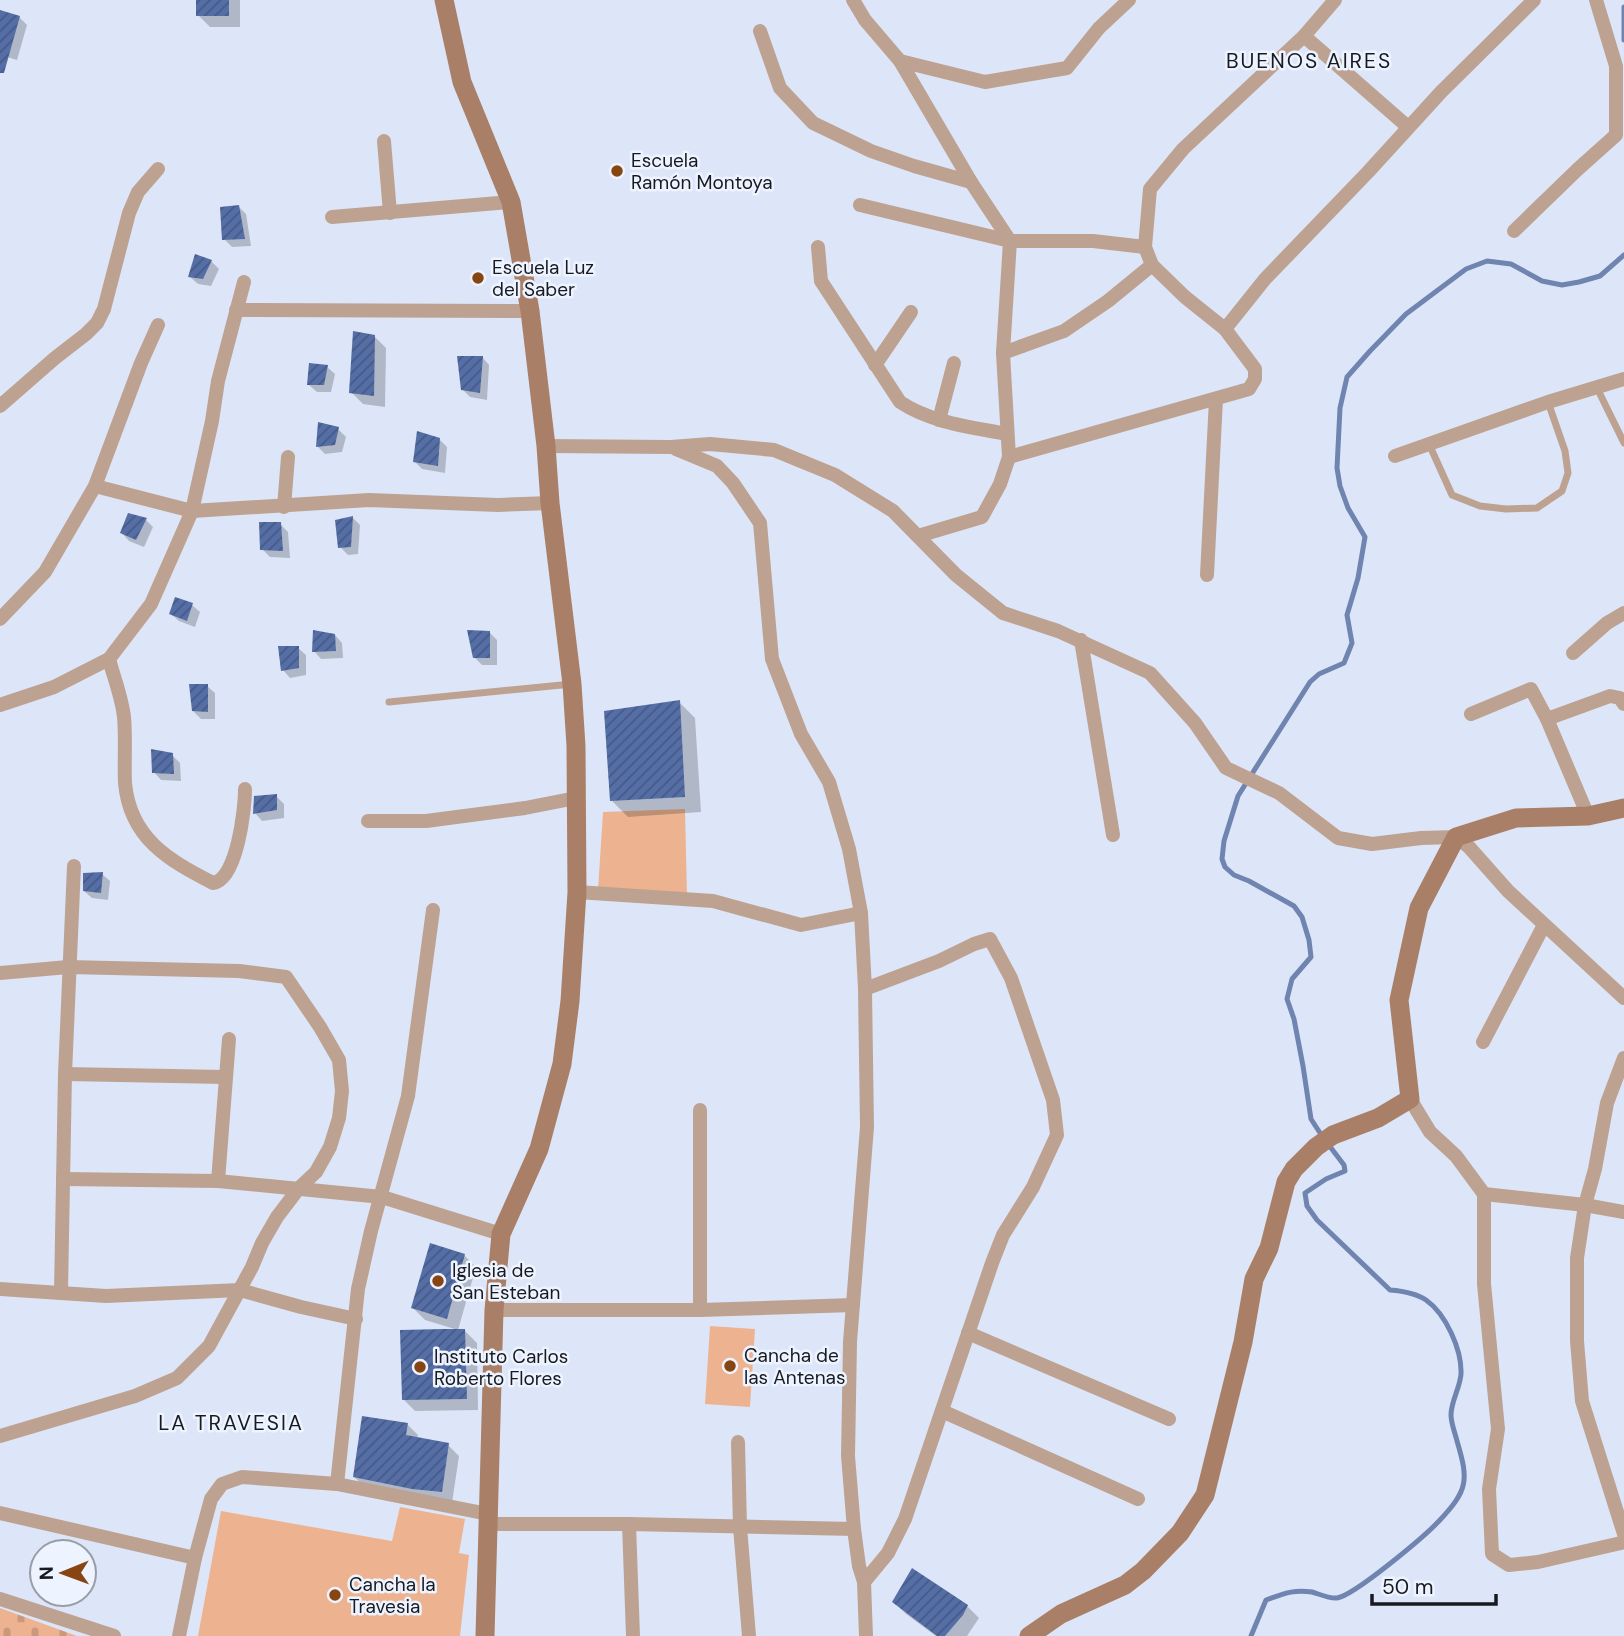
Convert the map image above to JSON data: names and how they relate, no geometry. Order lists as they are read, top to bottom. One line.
{"districts":["BUENOS AIRES","LA TRAVESIA"],"places":["Escuela Ramón Montoya","Escuela Luz del Saber","Iglesia de San Esteban","Cancha de las Antenas","Instituto Carlos Roberto Flores","Cancha la Travesia"],"scale_bar":"50 m","north":"left"}
